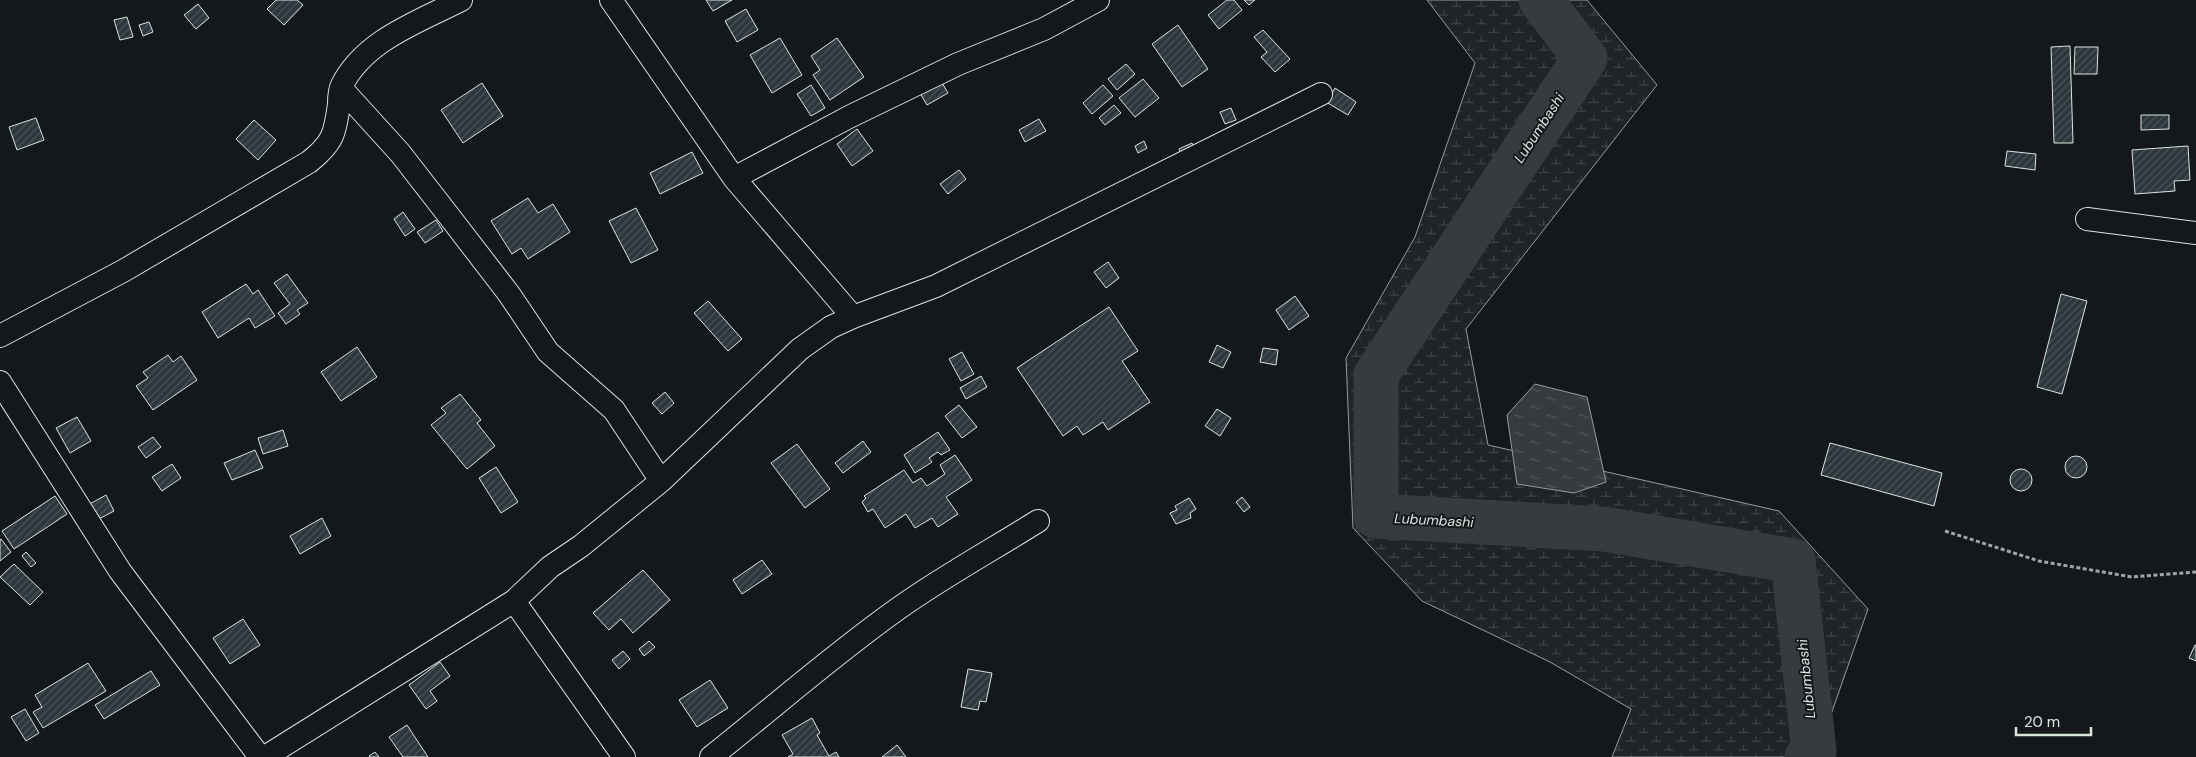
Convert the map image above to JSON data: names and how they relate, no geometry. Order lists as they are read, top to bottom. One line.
{"water":["Lubumbashi"],"scale_bar":"20 m"}
